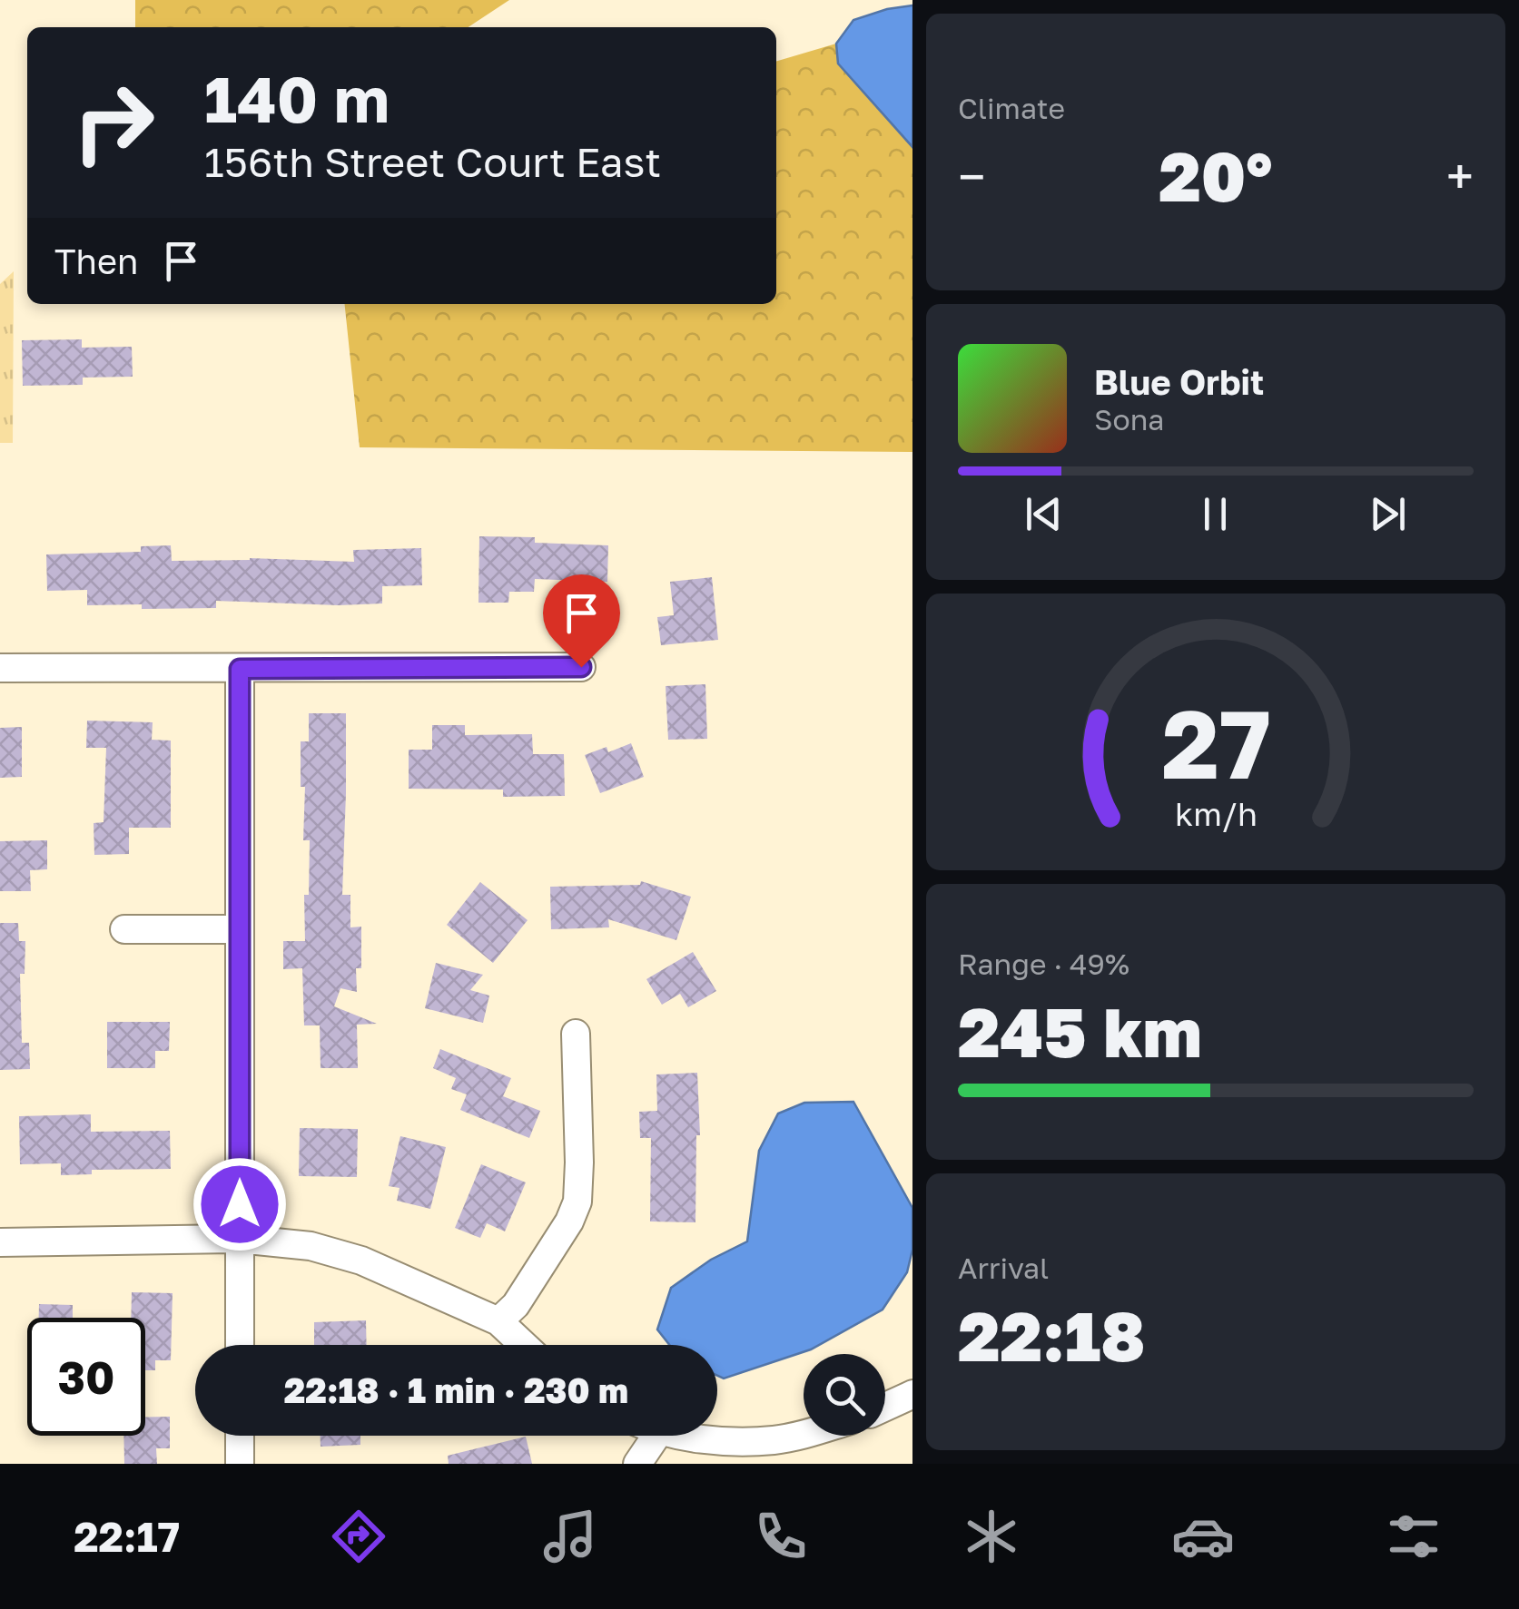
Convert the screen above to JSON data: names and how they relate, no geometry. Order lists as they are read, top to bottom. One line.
{"page":{"tile":["Climate",["Range · 49%","245 km"],["Arrival","22:18"]],"turn":["140 m","156th Street Court East"],"heat":["−","20°","+"],"then":"Then","song":["Blue Orbit","Sona"],"limit":"30","trip":"22:18 · 1 min · 230 m","tabs":"22:17","gauge":["27","km/h"]}}
